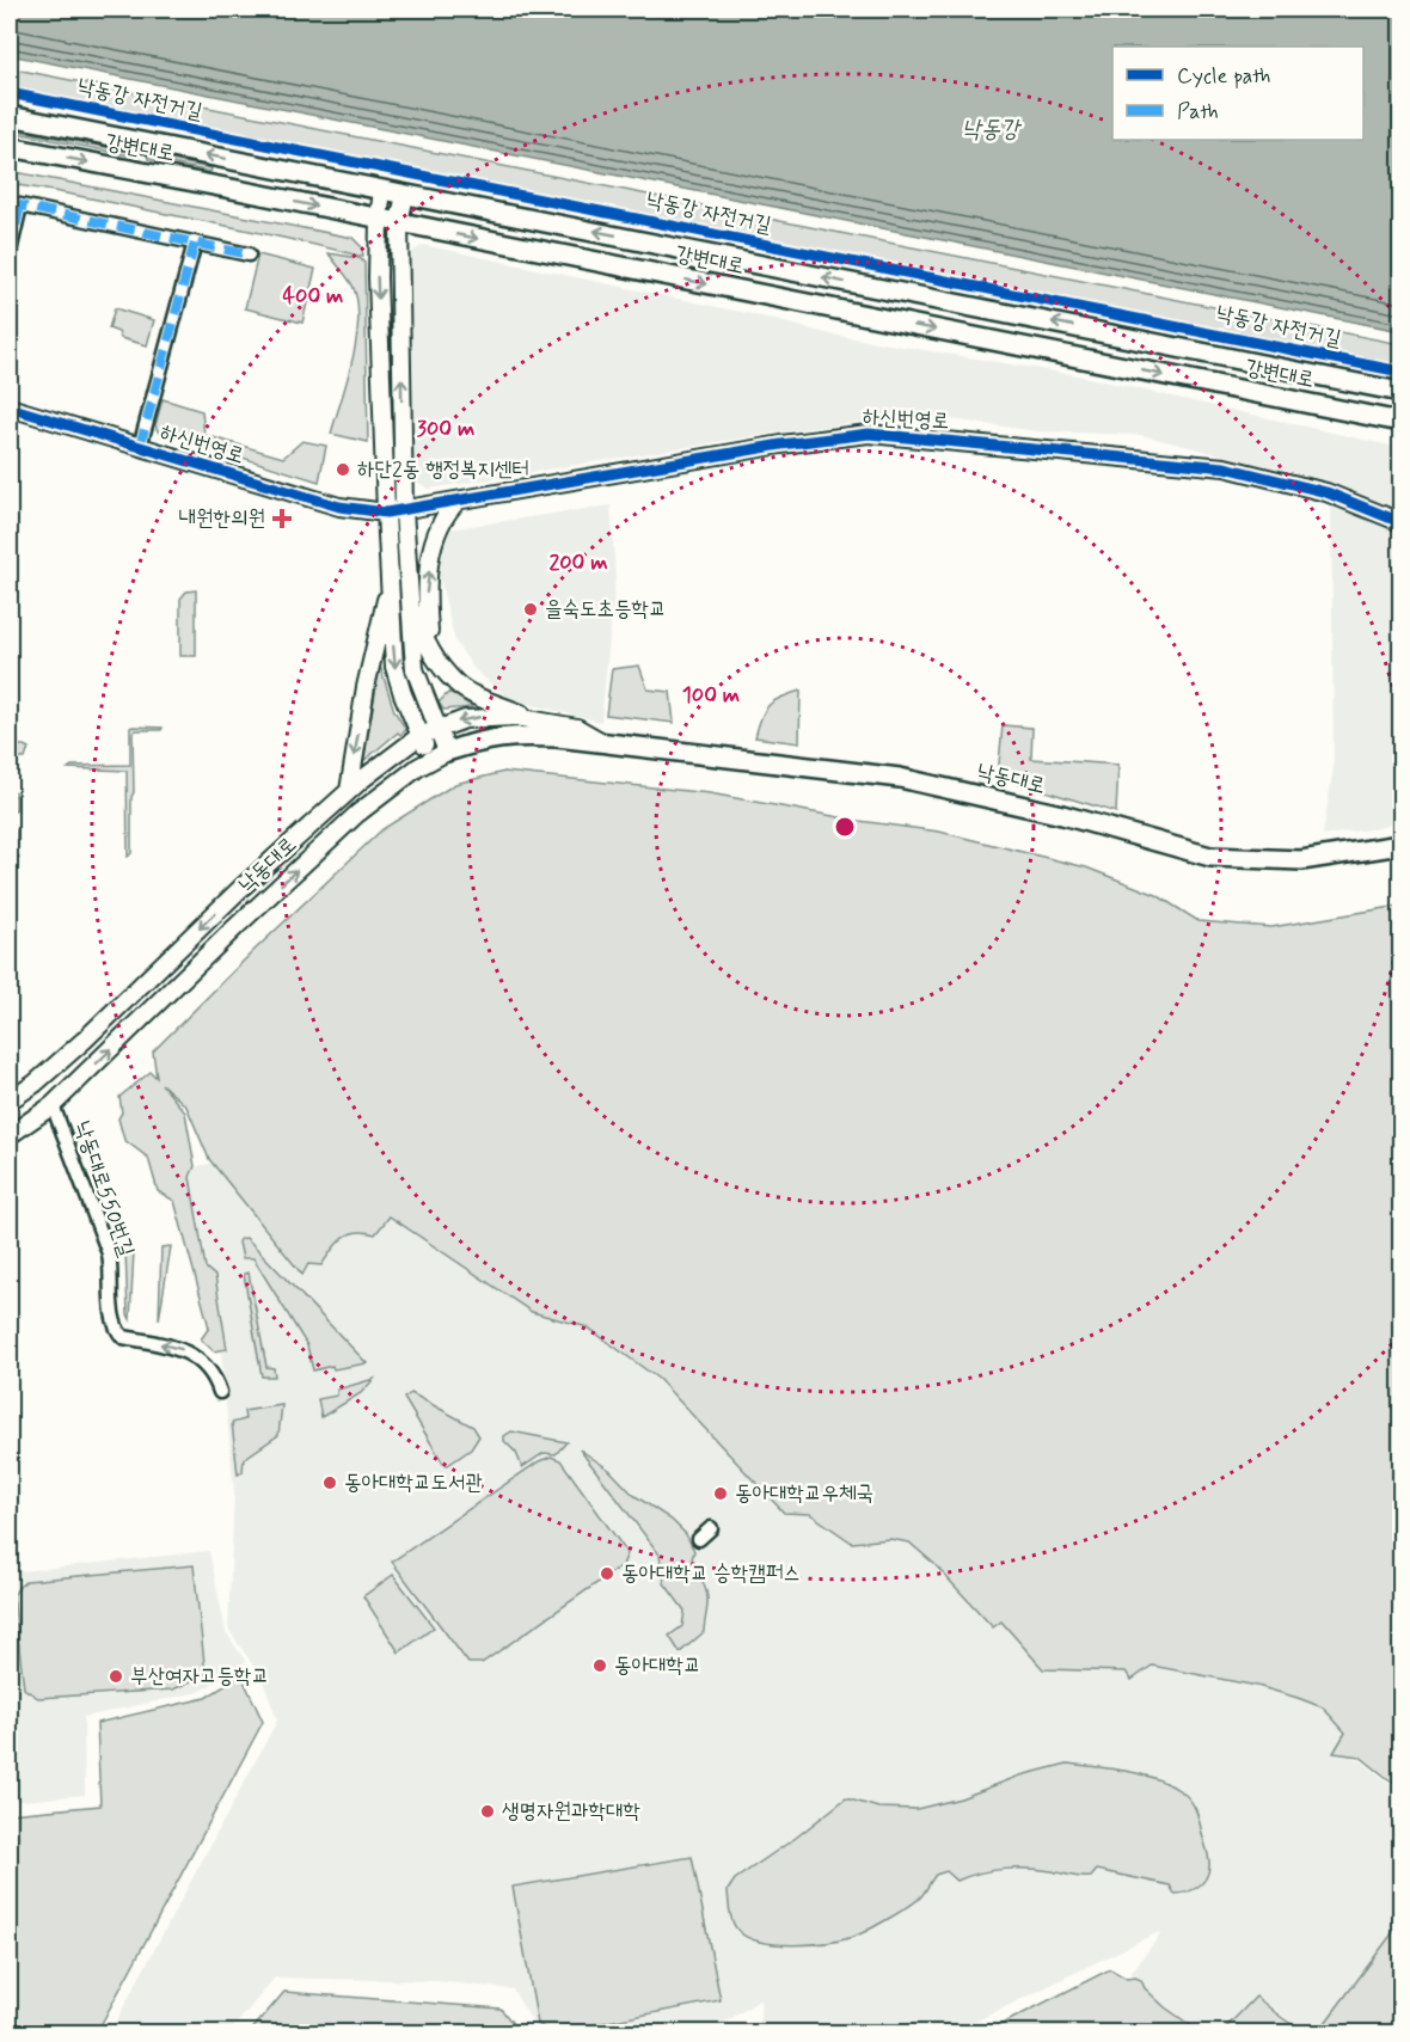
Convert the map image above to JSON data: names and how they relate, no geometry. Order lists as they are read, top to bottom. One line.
{"streets":{"main road":["강변대로","낙동대로"],"street":["하신번영로","낙동대로550번길"],"cycle path":["낙동강 자전거길"]},"crossings":[["낙동대로","낙동대로550번길"]],"one_way":["낙동대로550번길"],"water":["낙동강"],"places":{"other":["하단2동 행정복지센터","을숙도초등학교","동아대학교도서관","동아대학교우체국","동아대학교 승학캠퍼스","동아대학교","부산여자고등학교","생명자원과학대학"],"health":["내원한의원"]},"legend":["Cycle path","Path"],"rings":["400 m","300 m","200 m","100 m"]}
